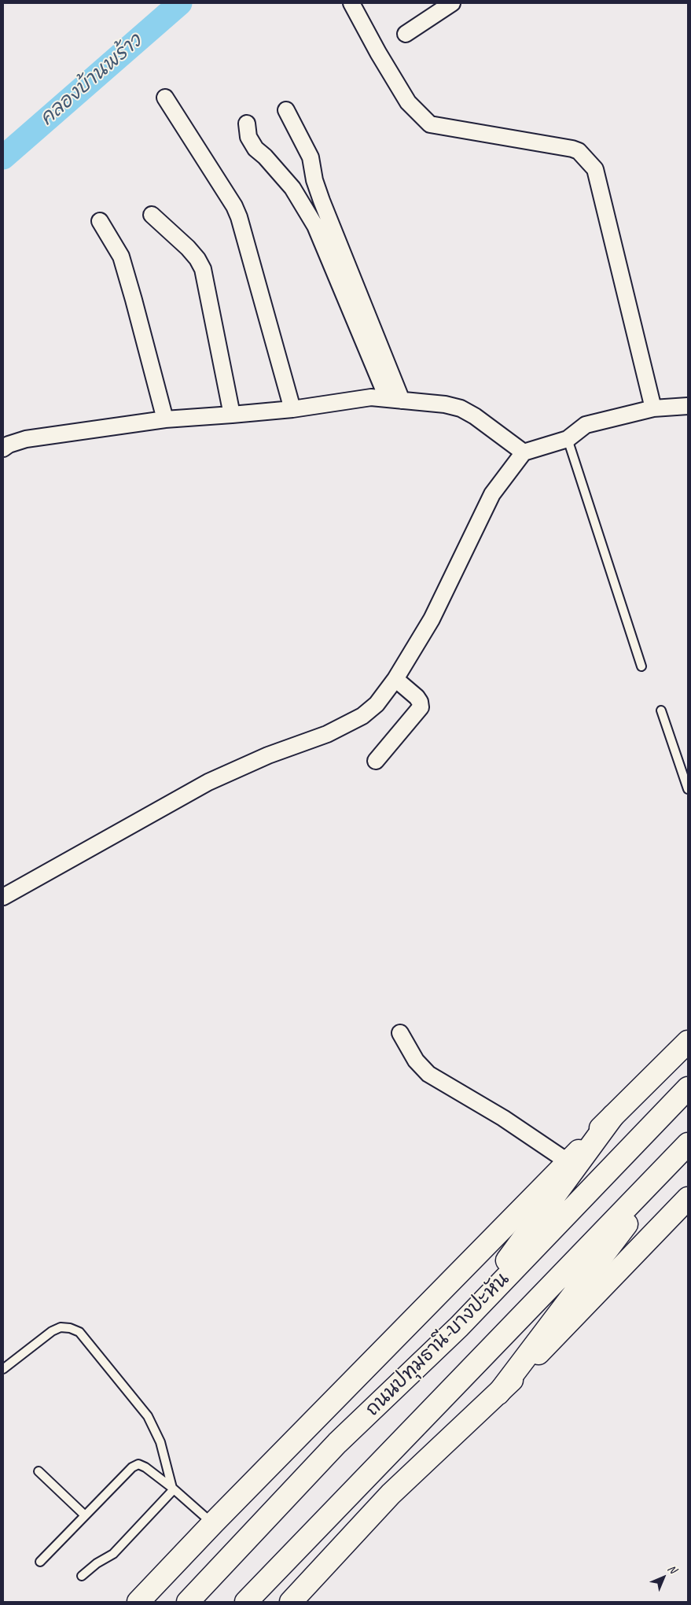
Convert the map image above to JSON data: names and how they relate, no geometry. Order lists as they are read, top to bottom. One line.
{"streets":{"main road":["ถนนปทุมธานี-บางปะหัน"]},"water":["คลองบ้านพร้าว"],"north":"top right"}
